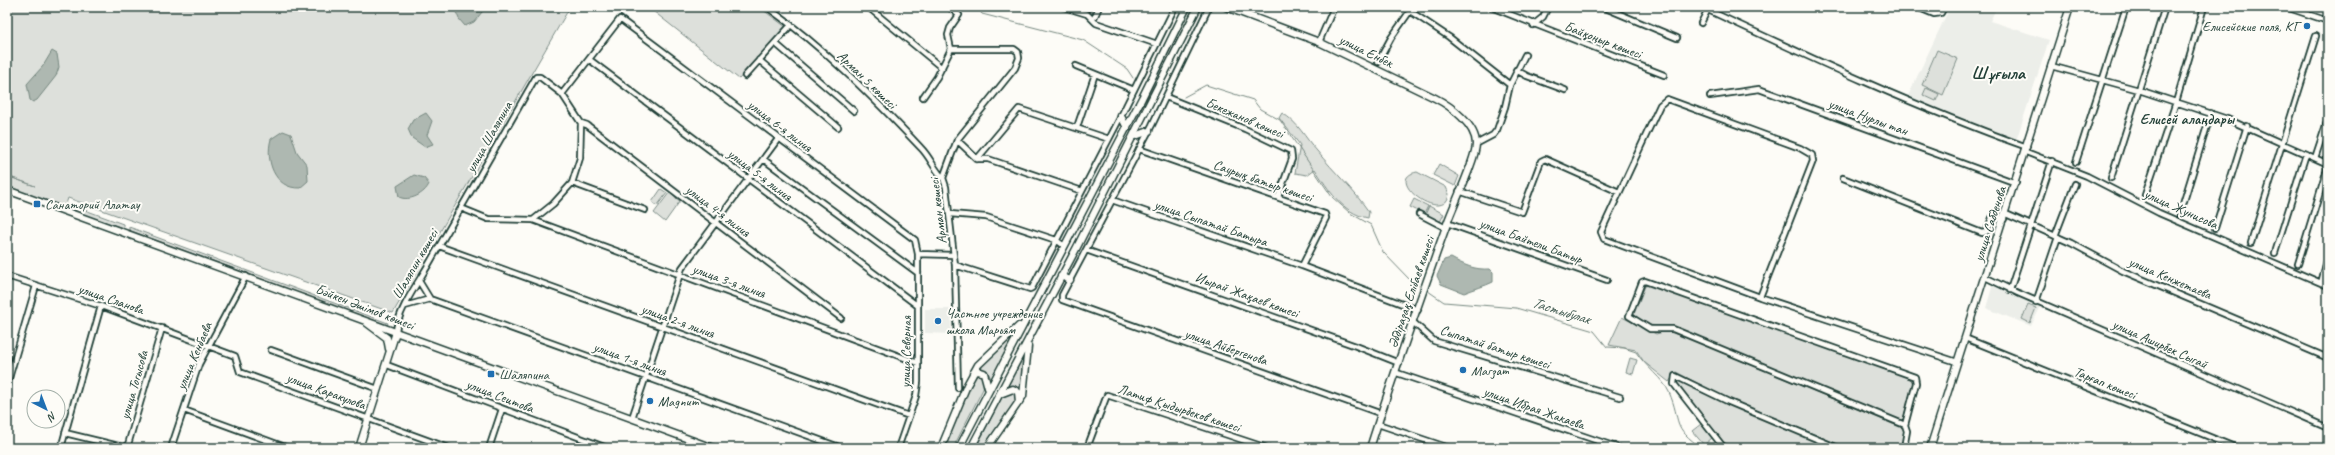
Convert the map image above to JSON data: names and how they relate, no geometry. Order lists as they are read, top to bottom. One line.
{"streets":{"main road":["улица Енбек","улица Сабденова","Шаляпин көшесі","Әбдіразақ Елібаев көшесі","Бәйкен Әшімов көшесі"],"street":["Байқоңыр көшесі","Арман 5 көшесі","улица Нурлы тан","Бекежанов көшесі","улица 6-я линия","улица Шаляпина","улица 5-я линия","Саурық батыр көшесі","улица Жунисова","улица 4-я линия","Арман көшесі","улица Сыпатай Батыра","улица Байтели Батыр","улица Кенжетаева","улица 3-я линия","Иырай Жақаев көшесі","улица Сланова","улица 2-я линия","улица Аширбек Сыгай","улица Айбергенова","Сыпатай батыр көшесі","улица Северная","улица Кенбаева","улица 1-я линия","Тарғап көшесі","улица Тогысова","улица Каракулова","улица Сеитова","Латиф Қыдырбеков көшесі","улица Ибрая Жакаева"]},"crossings":[["улица Енбек","Әбдіразақ Елібаев көшесі"],["Арман 5 көшесі","Арман көшесі"],["улица Нурлы тан","улица Сабденова"],["Бекежанов көшесі","Саурық батыр көшесі"],["улица 6-я линия","улица 5-я линия"],["улица 6-я линия","улица Северная"],["улица Шаляпина","Шаляпин көшесі"],["улица 5-я линия","улица Северная"],["Саурық батыр көшесі","улица Сыпатай Батыра"],["улица Жунисова","улица Сабденова"],["улица Сыпатай Батыра","Әбдіразақ Елібаев көшесі"],["улица Сабденова","улица Кенжетаева"],["улица Сабденова","улица Аширбек Сыгай"],["улица Сабденова","Тарғап көшесі"],["улица Байтели Батыр","Әбдіразақ Елібаев көшесі"],["Шаляпин көшесі","Бәйкен Әшімов көшесі"],["Шаляпин көшесі","улица 2-я линия"],["Шаляпин көшесі","улица Каракулова"],["Шаляпин көшесі","улица Сеитова"],["улица 3-я линия","улица Северная"],["Әбдіразақ Елібаев көшесі","Иырай Жақаев көшесі"],["Әбдіразақ Елібаев көшесі","улица Айбергенова"],["Әбдіразақ Елібаев көшесі","Сыпатай батыр көшесі"],["Әбдіразақ Елібаев көшесі","улица Ибрая Жакаева"],["улица Сланова","улица Кенбаева"],["улица Сланова","улица Тогысова"],["улица Сланова","улица Каракулова"],["Бәйкен Әшімов көшесі","улица Кенбаева"],["улица 2-я линия","улица Северная"],["улица Кенбаева","улица Каракулова"]],"districts":["Шұғыла","Елисей алаңдары"],"water":["Тастыбулак"],"places":{"other":["Елисейские поля, КГ","Частное учреждение школа Марьям","Магзат","Magnum"],"transit":["Санаторий Алатау","Шаляпина"]},"north":"bottom right"}
